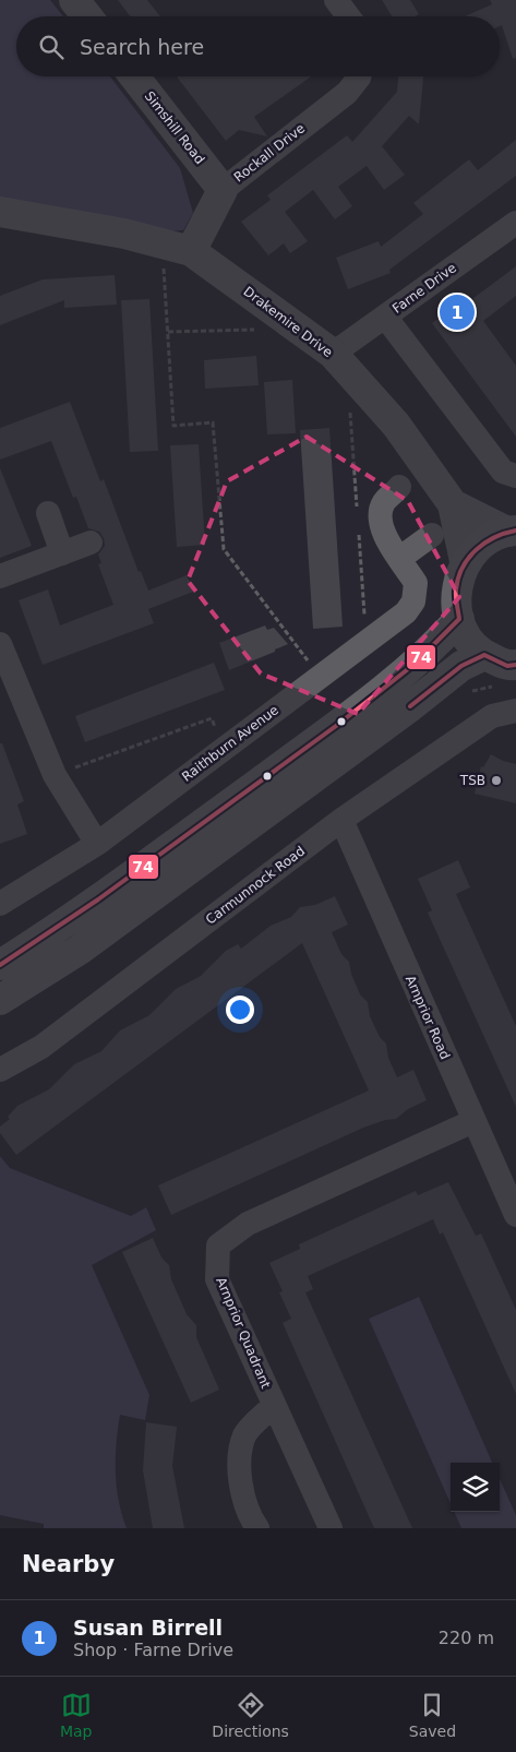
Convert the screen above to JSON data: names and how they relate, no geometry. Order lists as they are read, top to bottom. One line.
{"streets":{"street":["Simshill Road","Rockall Drive","Farne Drive","Drakemire Drive","Raithburn Avenue","Carmunnock Road","Arnprior Road","Arnprior Quadrant"]},"crossings":[["Simshill Road","Rockall Drive"],["Rockall Drive","Drakemire Drive"],["Farne Drive","Drakemire Drive"],["Carmunnock Road","Arnprior Road"],["Arnprior Road","Arnprior Quadrant"]],"places":["TSB"],"lines":["transit line 74"],"page":{"search":"Search here","pins":"1","heading":"Nearby","list":[{"mark":"1","name":"Susan Birrell","note":"Shop · Farne Drive","value":"220 m"}],"nav":["Map","Directions","Saved"]}}
